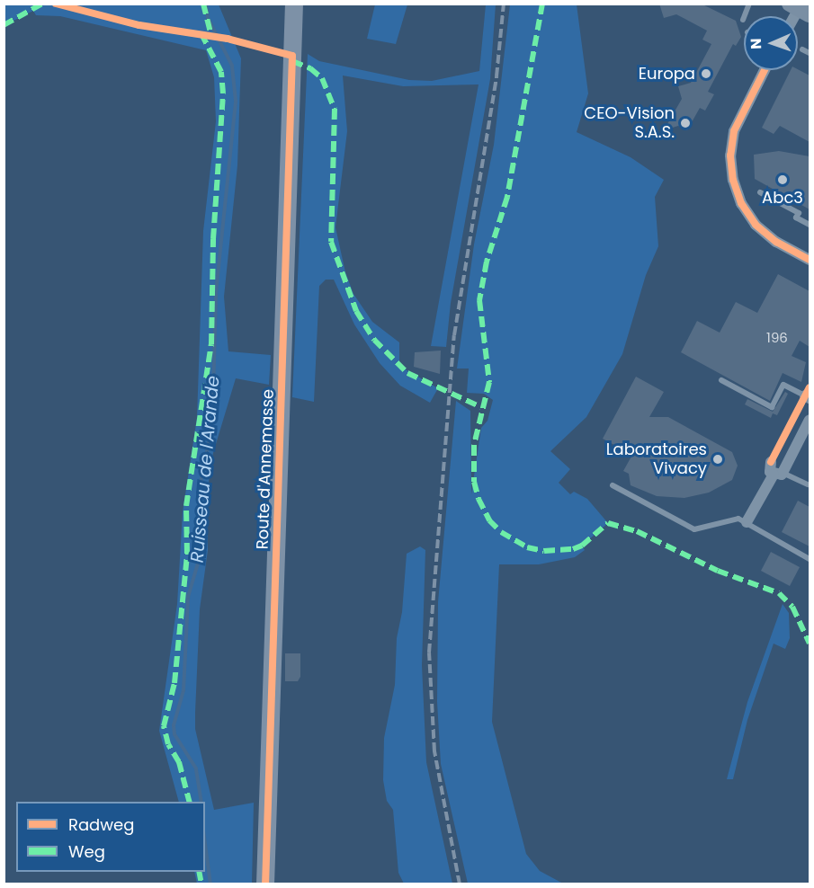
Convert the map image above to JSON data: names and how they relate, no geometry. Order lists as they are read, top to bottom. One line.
{"streets":{"main road":["Route d'Annemasse"]},"water":["Ruisseau de l'Arande"],"places":["Europa","CEO-Vision S.A.S.","Abc3","Laboratoires Vivacy"],"house_numbers":["196"],"legend":["Radweg","Weg"],"north":"left"}
